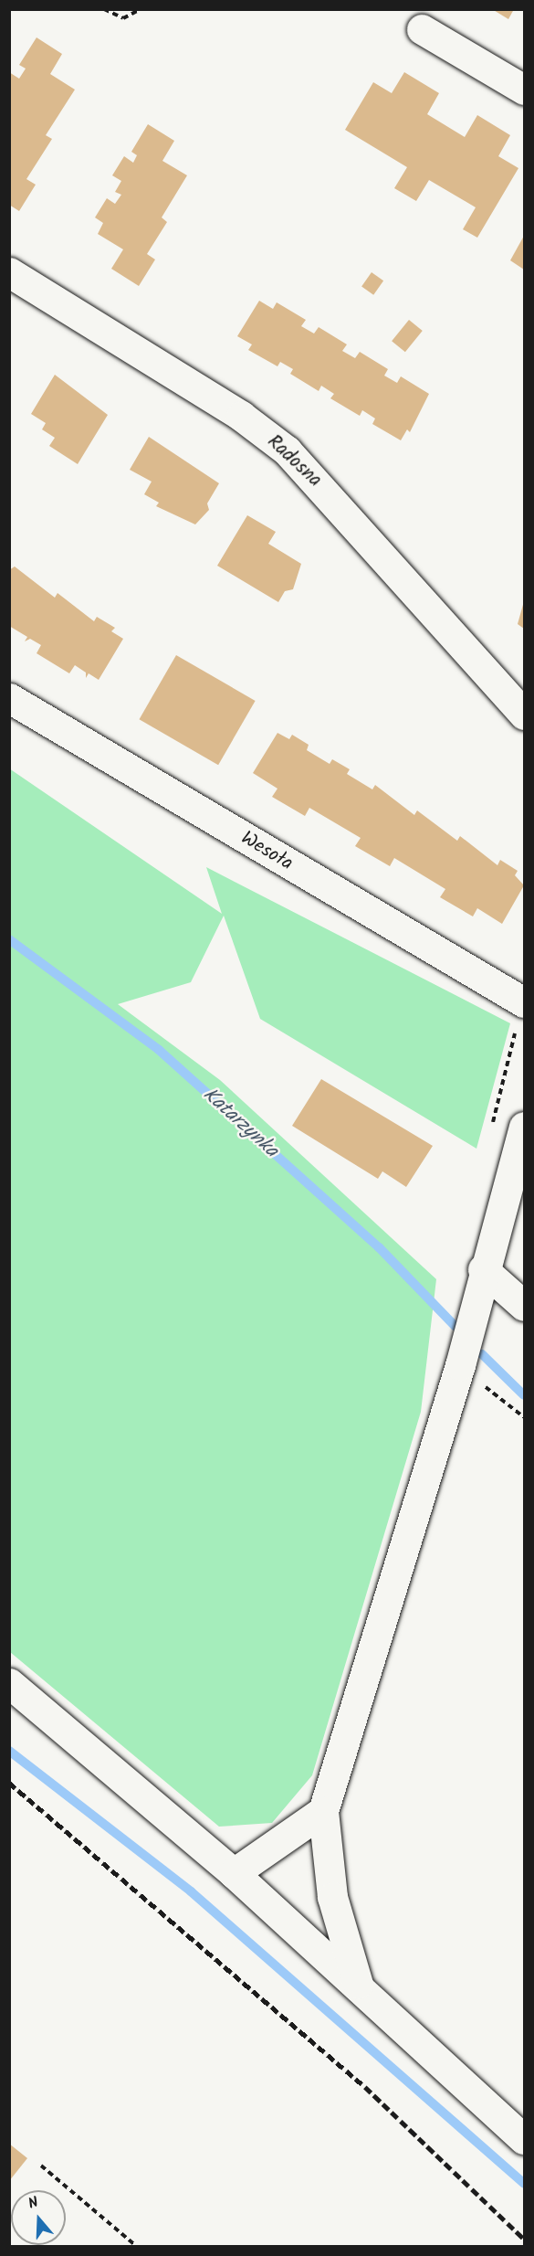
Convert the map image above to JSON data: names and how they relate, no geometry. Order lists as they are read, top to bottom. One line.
{"streets":{"street":["Radosna","Wesoła"]},"water":["Katarzynka"],"north":"top"}
